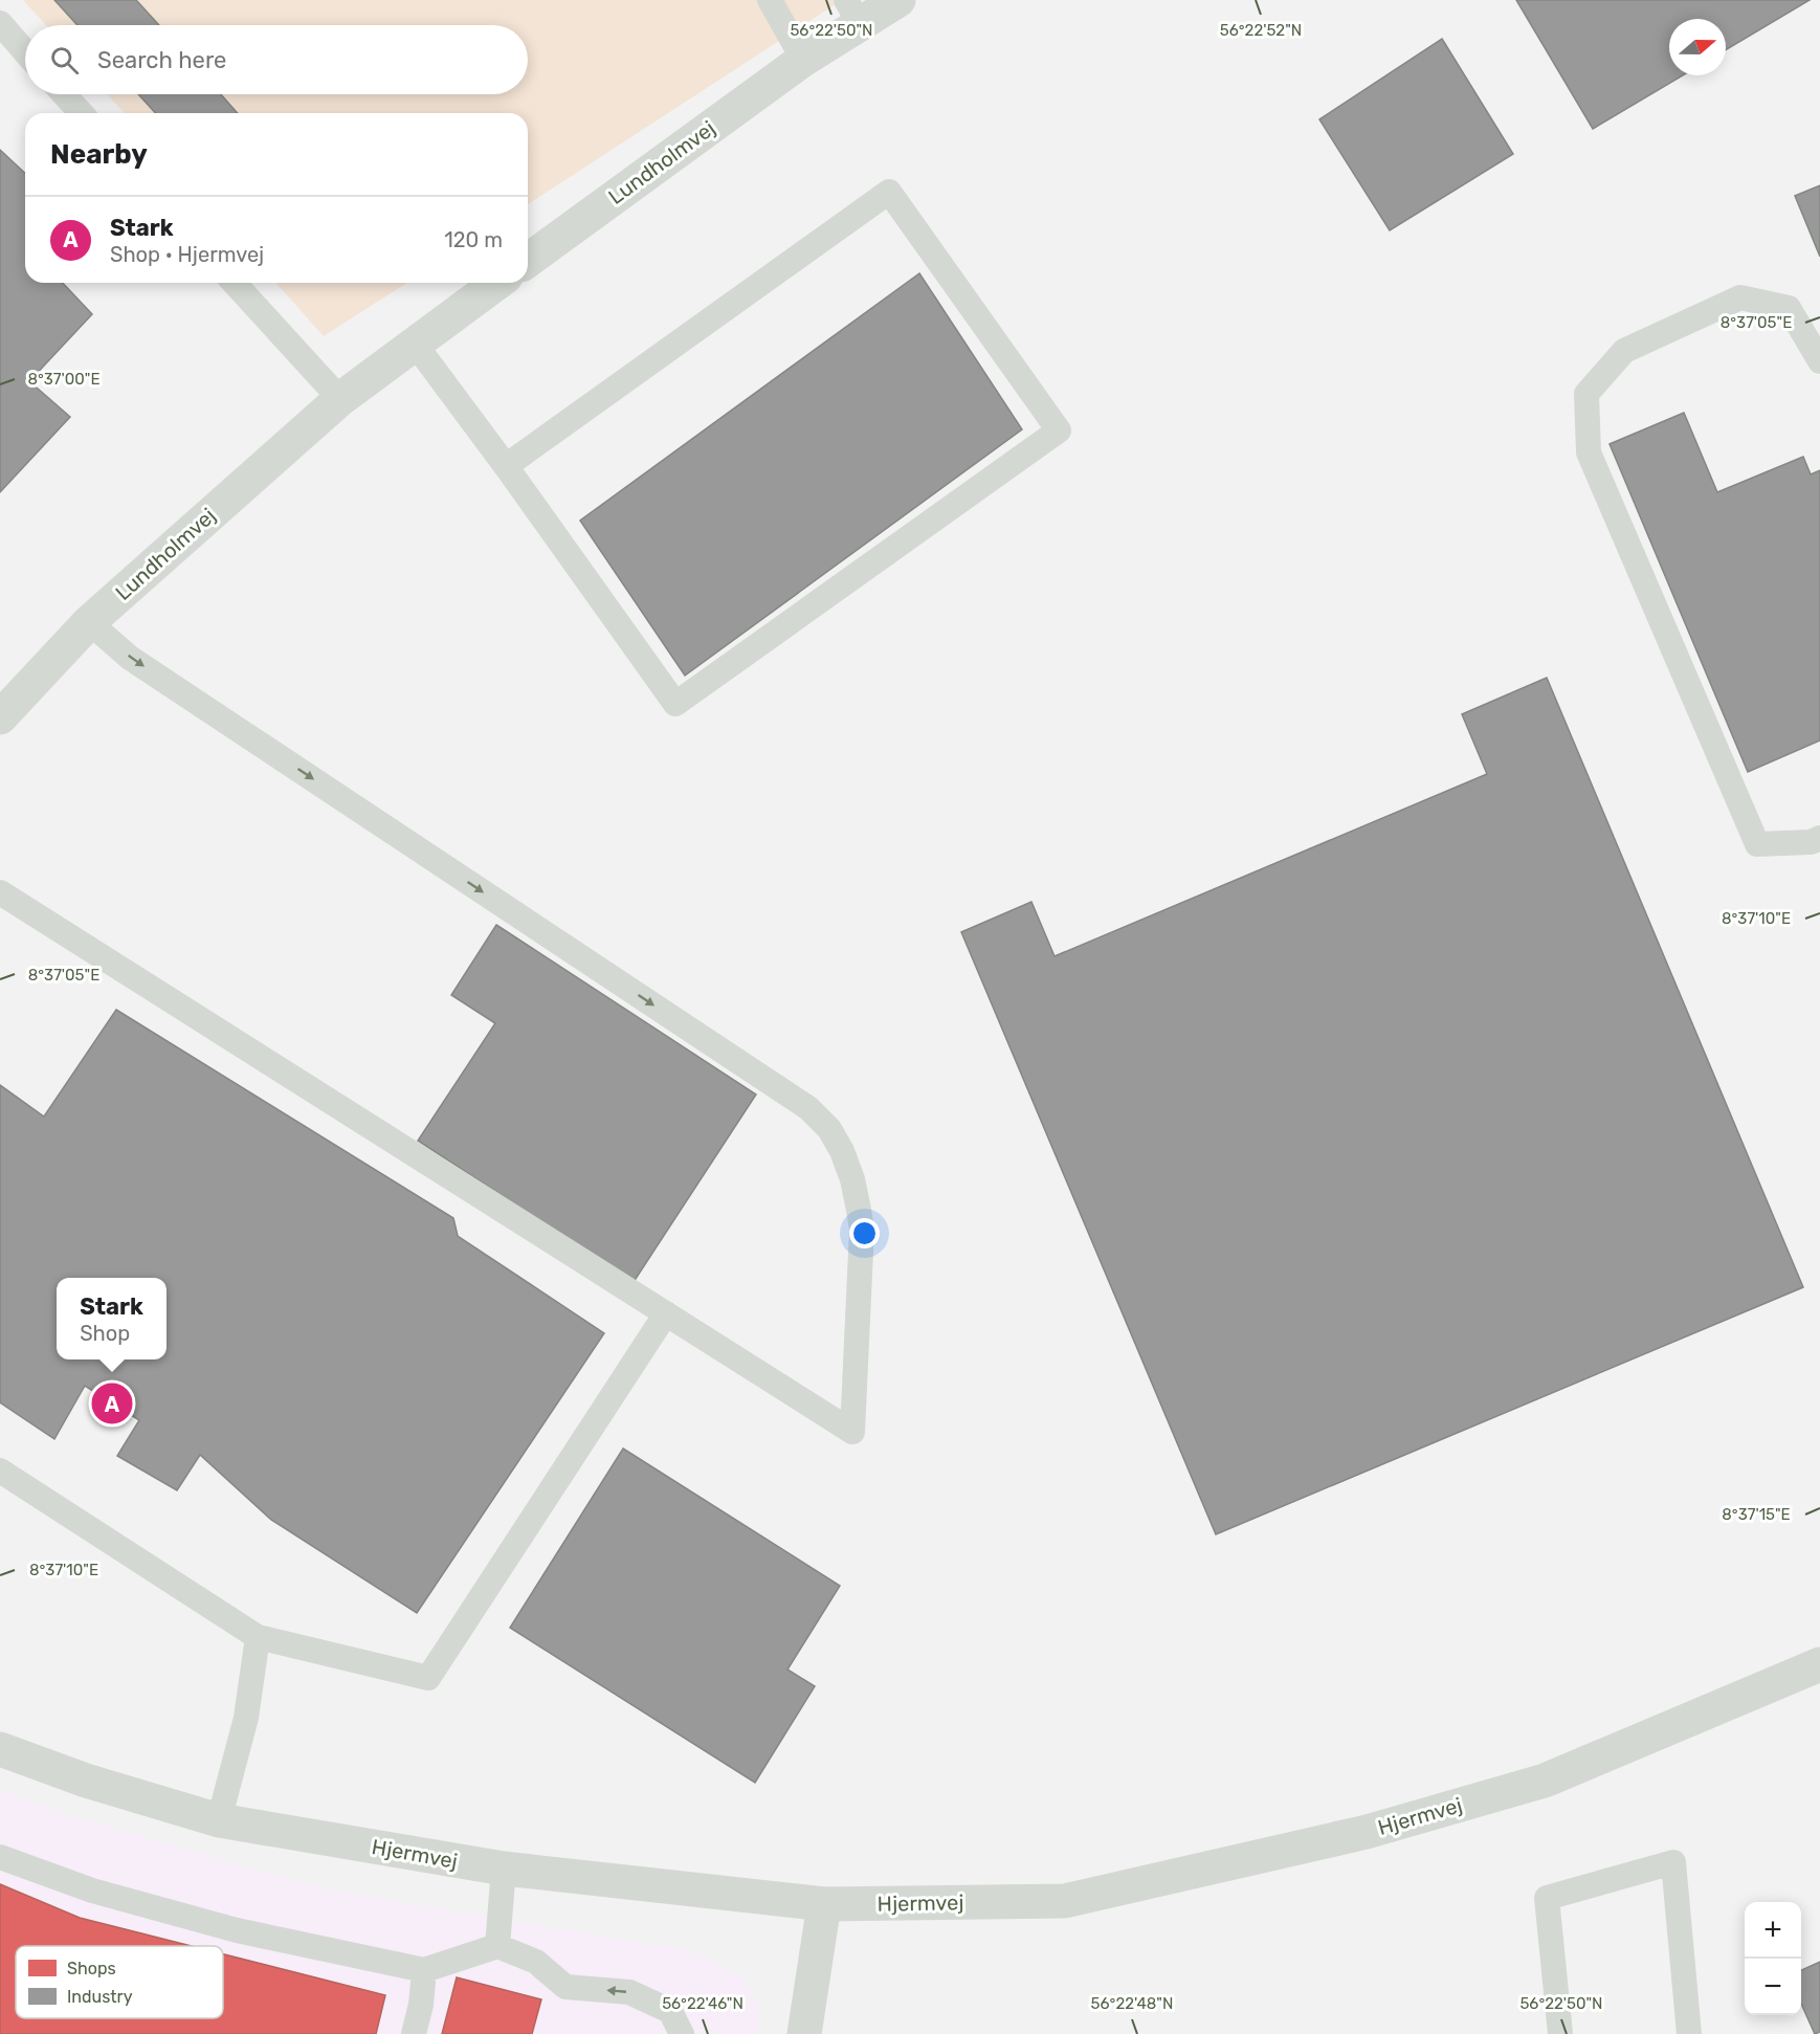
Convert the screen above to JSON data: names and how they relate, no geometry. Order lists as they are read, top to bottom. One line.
{"streets":{"street":["Lundholmvej","Hjermvej"]},"legend":["Shops","Industry"],"north":"right","page":{"search":"Search here","heading":"Nearby","list":[{"mark":"A","name":"Stark","note":"Shop · Hjermvej","value":"120 m"}],"popup":["Stark","Shop"],"pins":"A","map_buttons":["+","−"]},"coordinates":["56°22'52\"N","56°22'50\"N","8°37'05\"E","8°37'00\"E","8°37'10\"E","8°37'15\"E","56°22'46\"N","56°22'48\"N"]}
